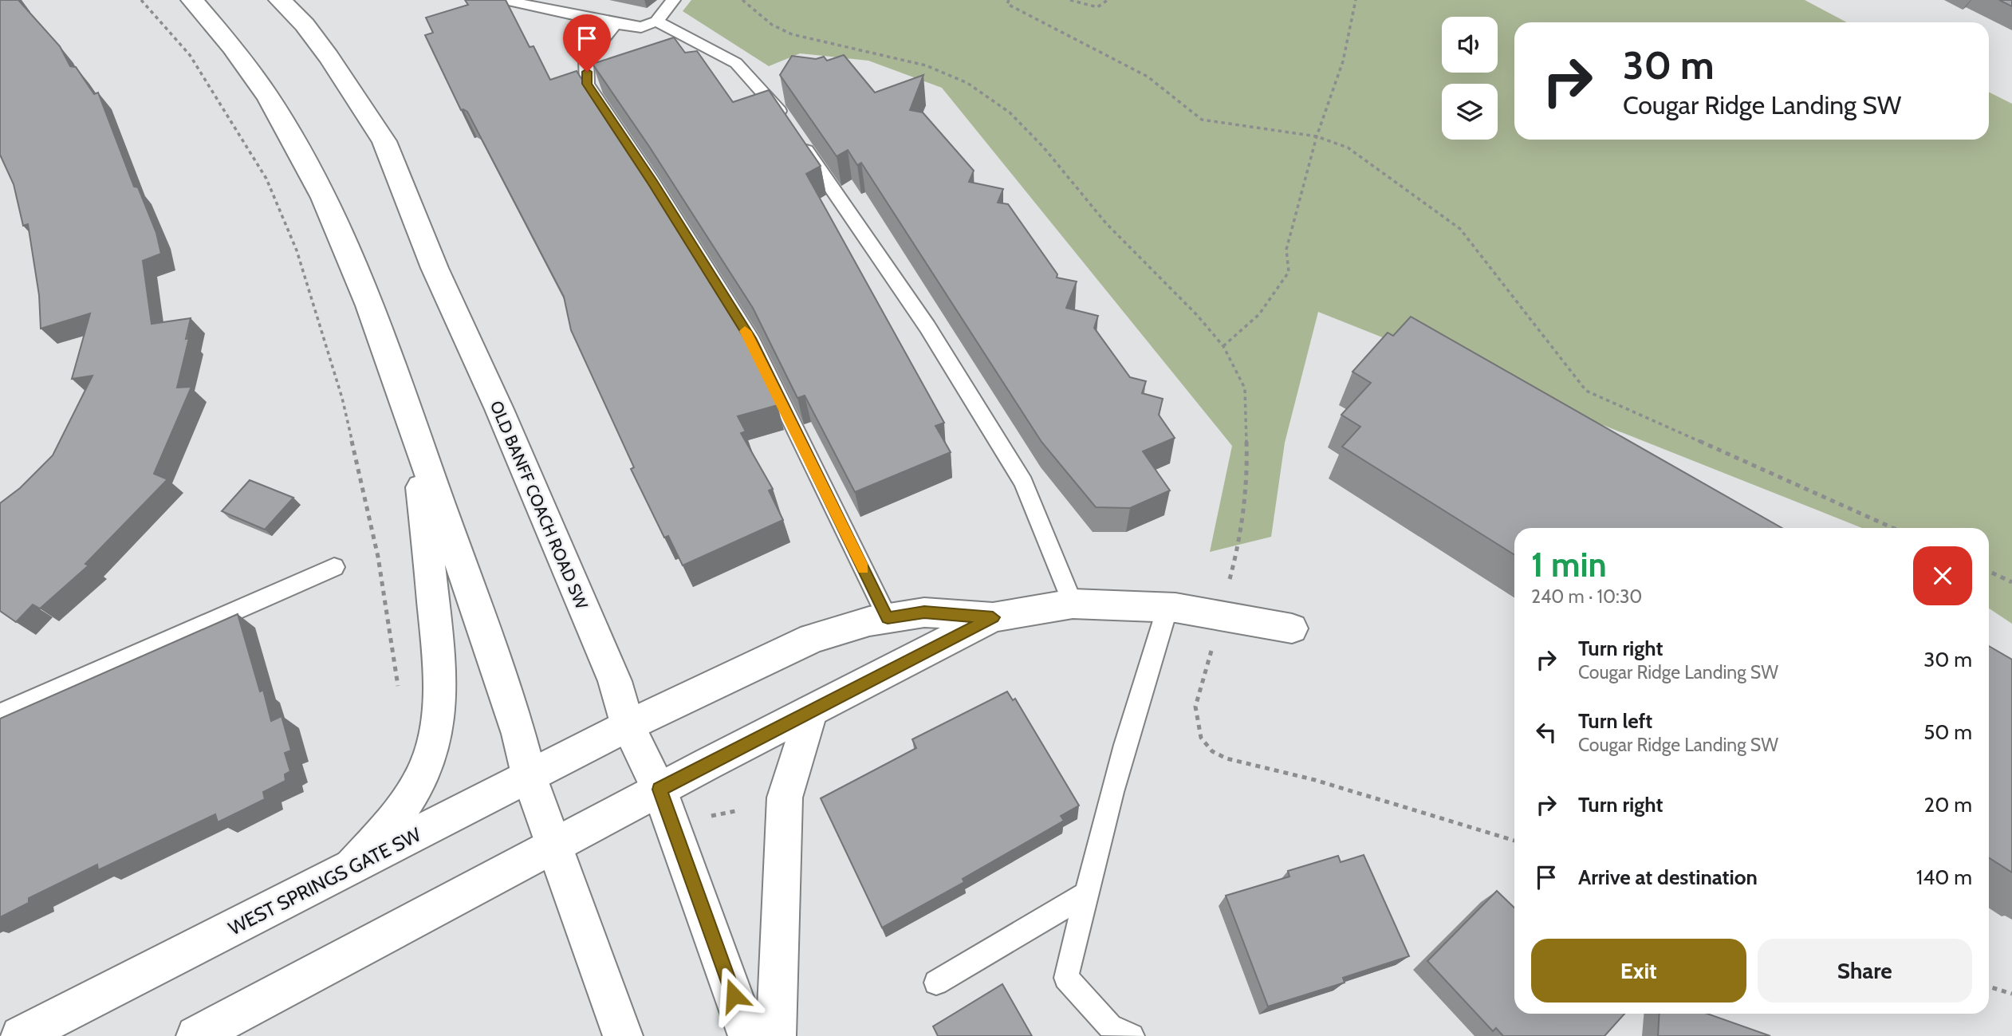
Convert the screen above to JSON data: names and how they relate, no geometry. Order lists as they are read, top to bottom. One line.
{"streets":{"main road":["OLD BANFF COACH ROAD SW","WEST SPRINGS GATE SW"]},"crossings":[["OLD BANFF COACH ROAD SW","WEST SPRINGS GATE SW"]],"page":{"turn":["30 m","Cougar Ridge Landing SW"],"heading":["1 min","240 m · 10:30"],"list":[{"name":"Turn right","note":"Cougar Ridge Landing SW","value":"30 m"},{"name":"Turn left","note":"Cougar Ridge Landing SW","value":"50 m"},{"name":"Turn right","value":"20 m"},{"name":"Arrive at destination","value":"140 m"}],"buttons":["Exit","Share"]}}
